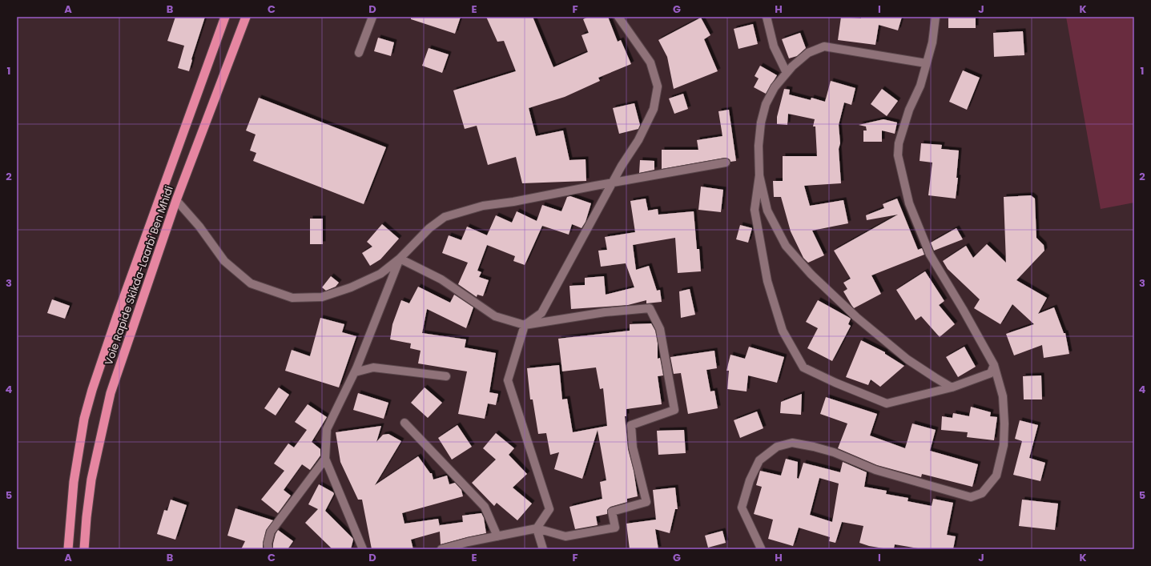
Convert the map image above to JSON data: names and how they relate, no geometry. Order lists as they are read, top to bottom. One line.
{"streets":{"highway":["Voie Rapide Skikda-Laarbi Ben Mhidi"]},"grid":{"columns":["A","B","C","D","E","F","G","H","I","J","K"],"rows":["1","2","3","4","5"]}}
